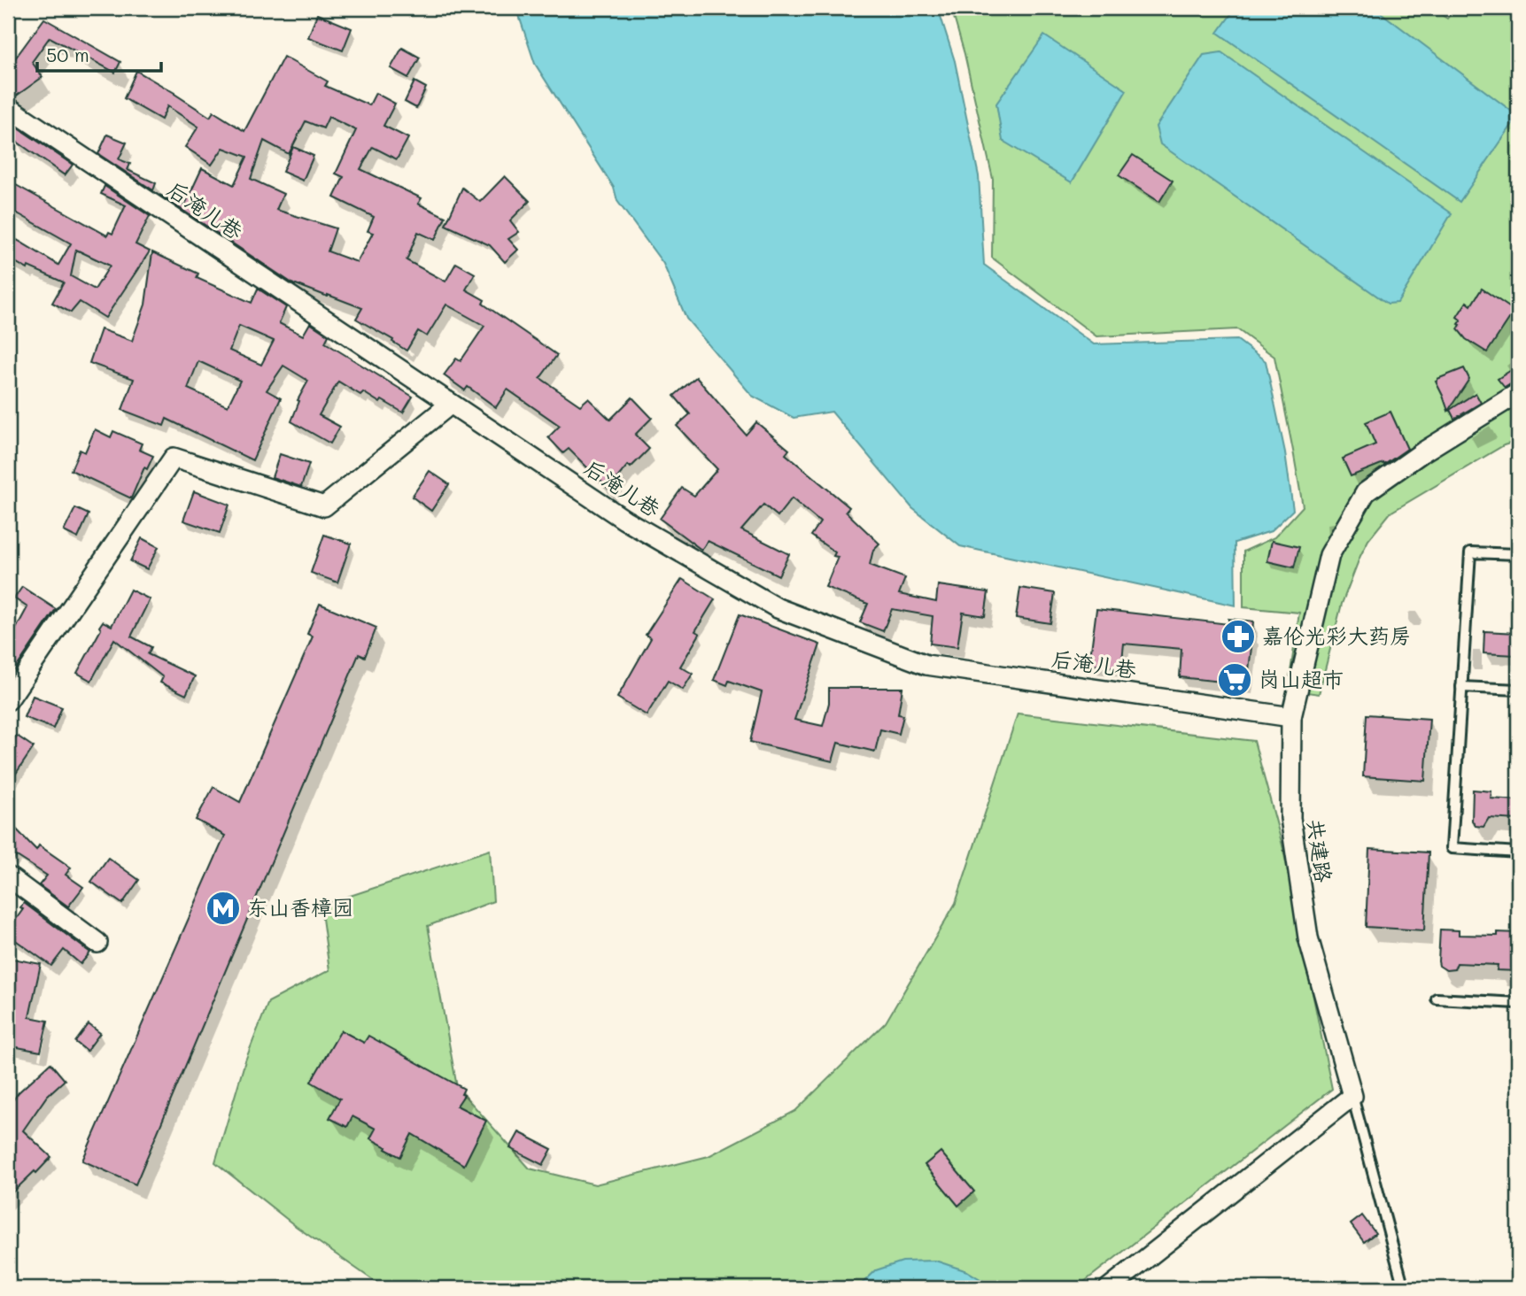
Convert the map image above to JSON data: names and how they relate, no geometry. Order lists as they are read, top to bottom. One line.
{"streets":{"street":["后淹儿巷","共建路"]},"crossings":[["后淹儿巷","共建路"]],"places":{"pharmacy":["嘉伦光彩大药房"],"supermarket":["岗山超市"],"metro station":["东山香樟园"]},"scale_bar":"50 m"}
